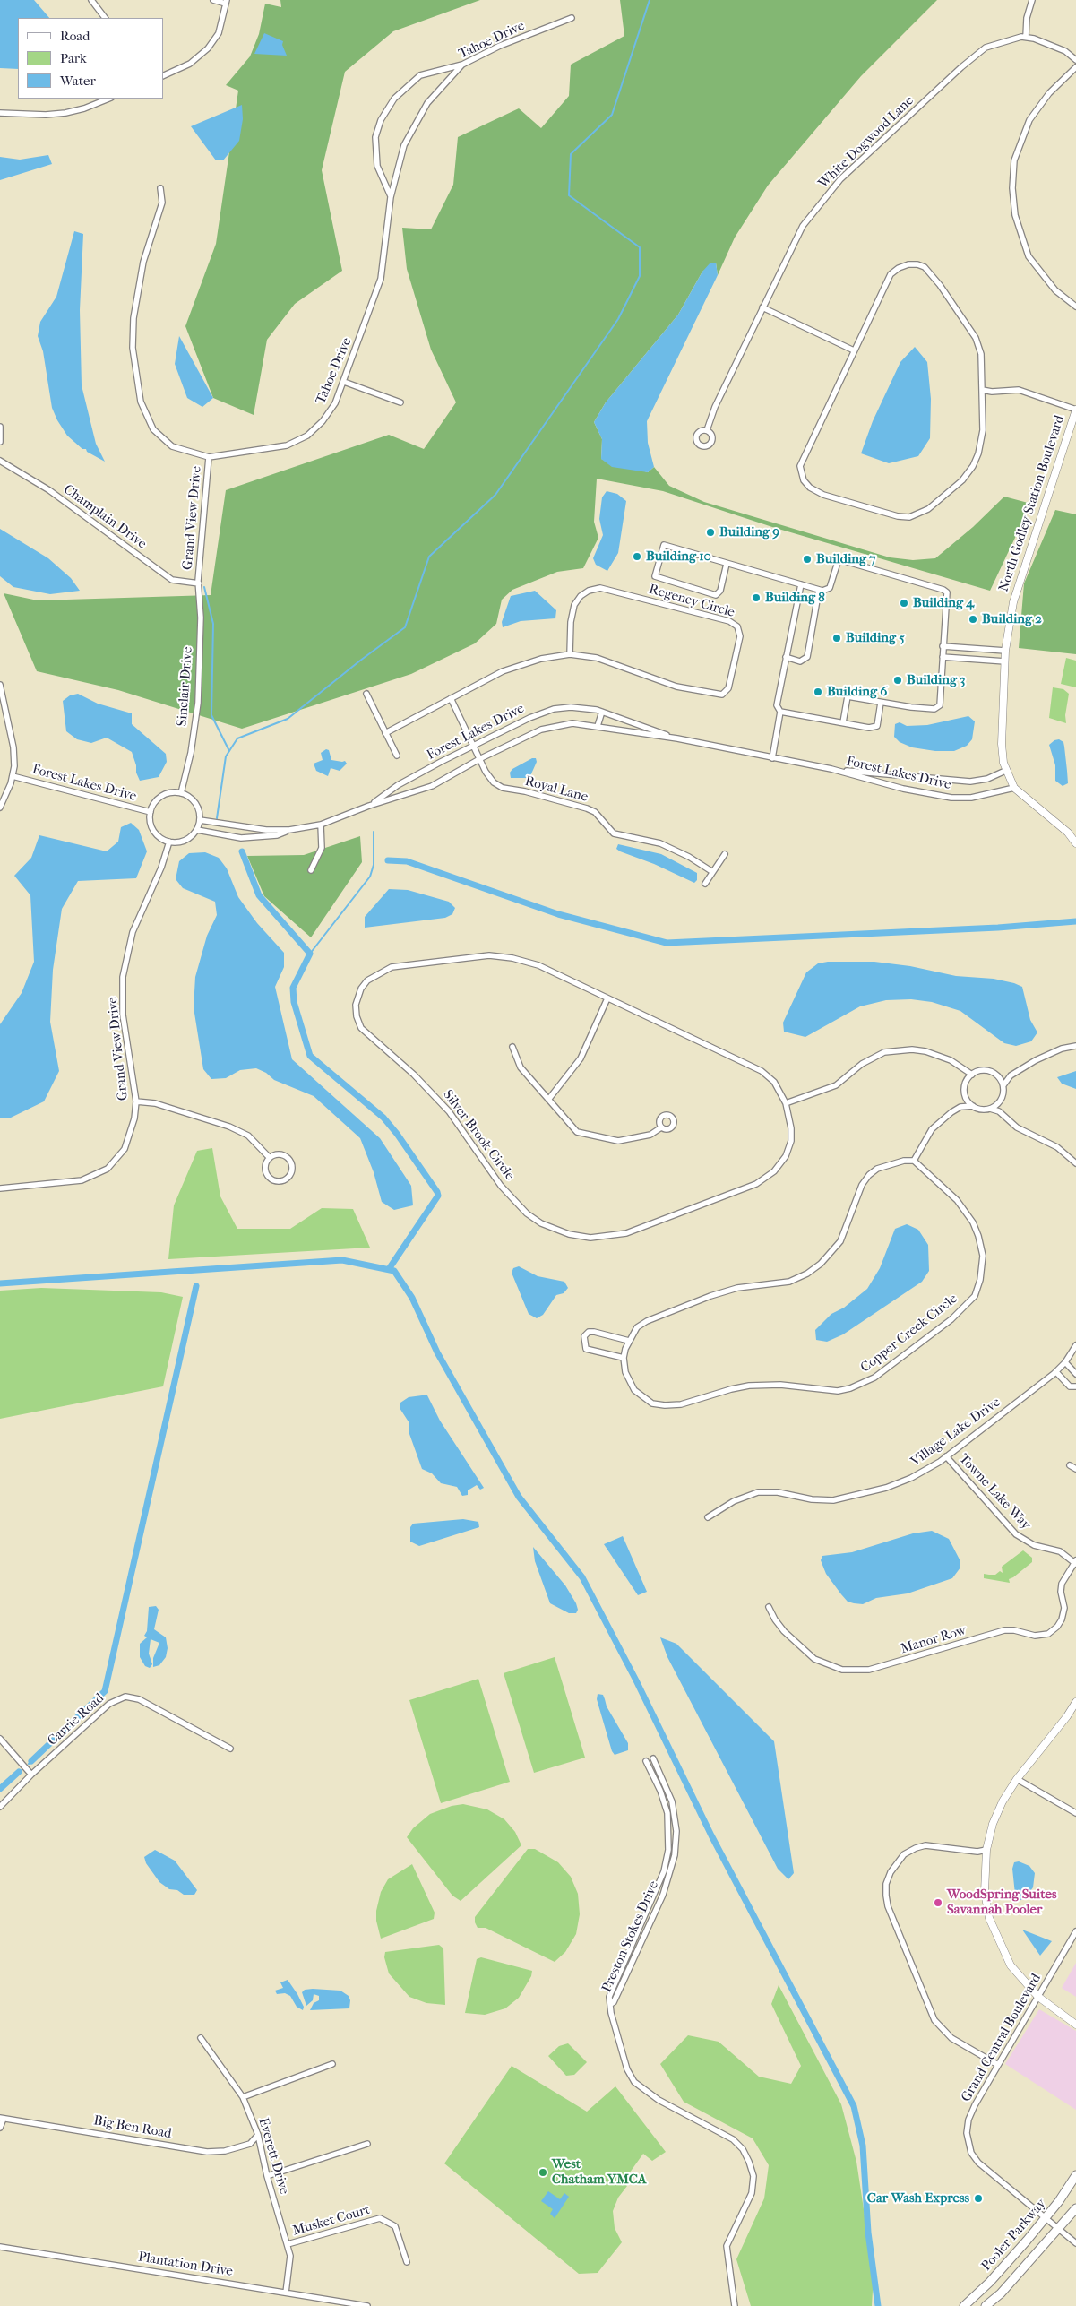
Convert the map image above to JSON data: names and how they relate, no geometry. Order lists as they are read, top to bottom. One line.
{"streets":{"main road":["Pooler Parkway"],"street":["Tahoe Drive","White Dogwood Lane","North Godley Station Boulevard","Champlain Drive","Grand View Drive","Regency Circle","Sinclair Drive","Forest Lakes Drive","Royal Lane","Silver Brook Circle","Copper Creek Circle","Village Lake Drive","Towne Lake Way","Manor Row","Carrie Road","Preston Stokes Drive","Grand Central Boulevard","Big Ben Road","Everett Drive","Musket Court","Plantation Drive"]},"crossings":[["Tahoe Drive","Grand View Drive"],["North Godley Station Boulevard","Forest Lakes Drive"],["Champlain Drive","Grand View Drive"],["Champlain Drive","Sinclair Drive"],["Grand View Drive","Sinclair Drive"],["Grand View Drive","Forest Lakes Drive"],["Regency Circle","Royal Lane"],["Sinclair Drive","Forest Lakes Drive"],["Forest Lakes Drive","Royal Lane"],["Village Lake Drive","Towne Lake Way"],["Towne Lake Way","Manor Row"],["Grand Central Boulevard","Pooler Parkway"],["Big Ben Road","Everett Drive"],["Everett Drive","Musket Court"],["Everett Drive","Plantation Drive"]],"places":["Building 9","Building 10","Building 7","Building 8","Building 4","Building 2","Building 5","Building 3","Building 6","WoodSpring Suites Savannah Pooler","West Chatham YMCA","Car Wash Express"],"legend":["Road","Park","Water"]}
